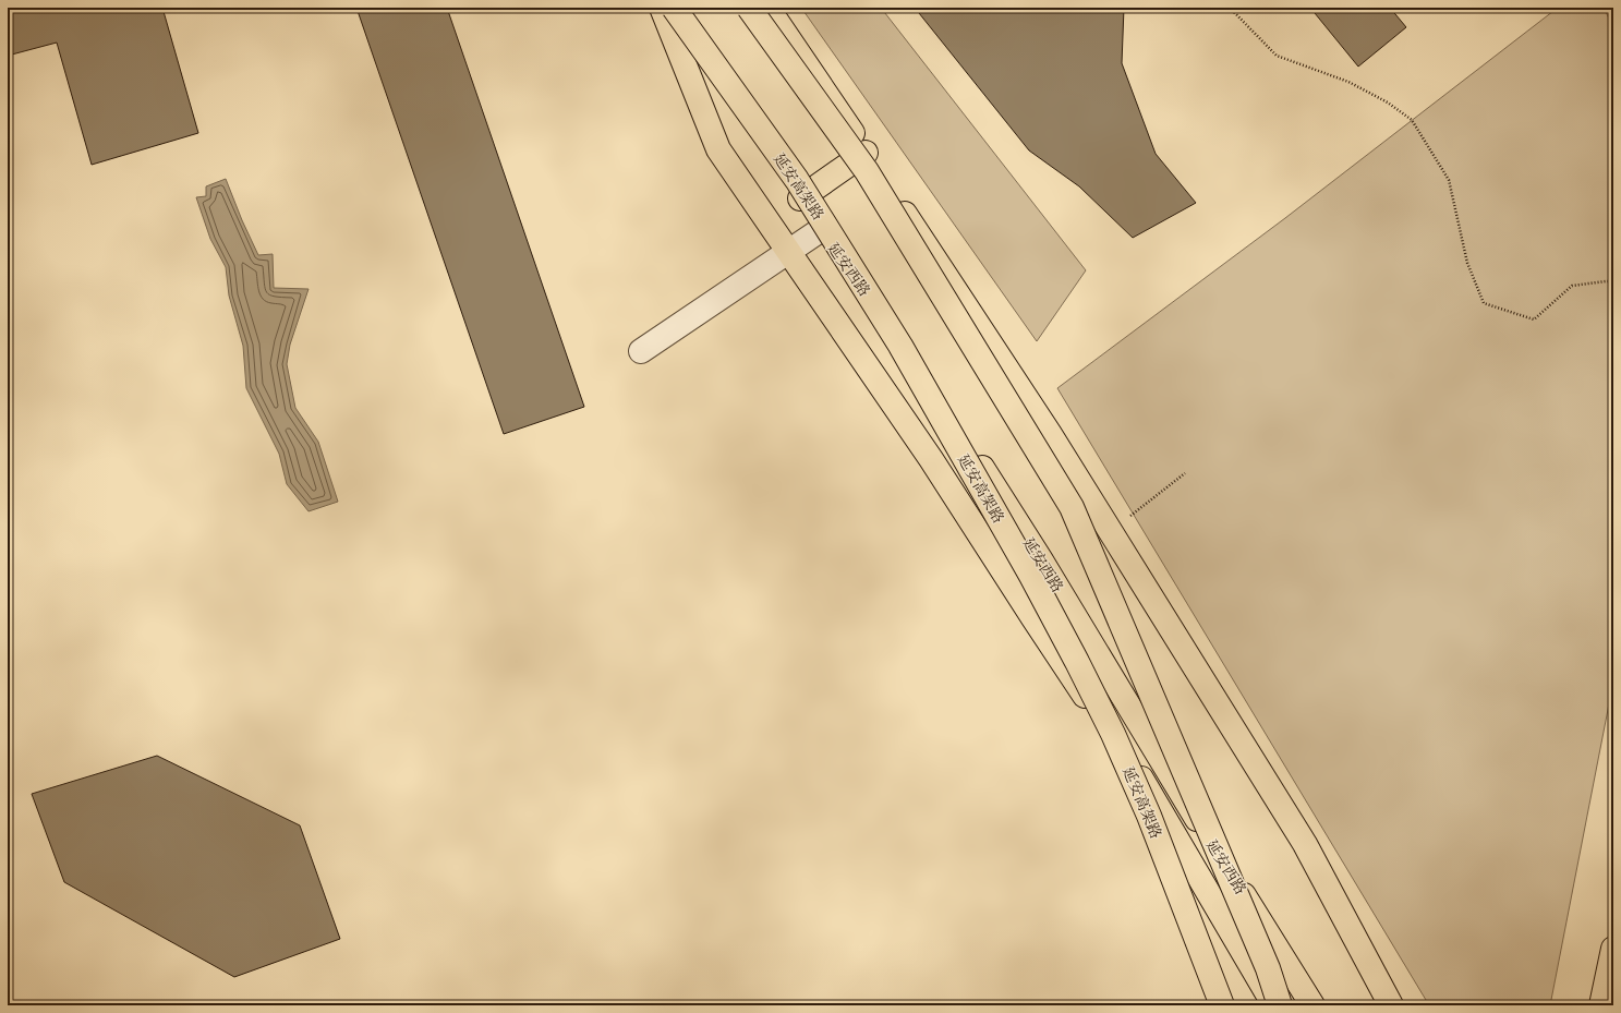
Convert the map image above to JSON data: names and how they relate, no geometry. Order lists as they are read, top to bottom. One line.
{"streets":{"main road":["延安高架路","延安西路"]}}
